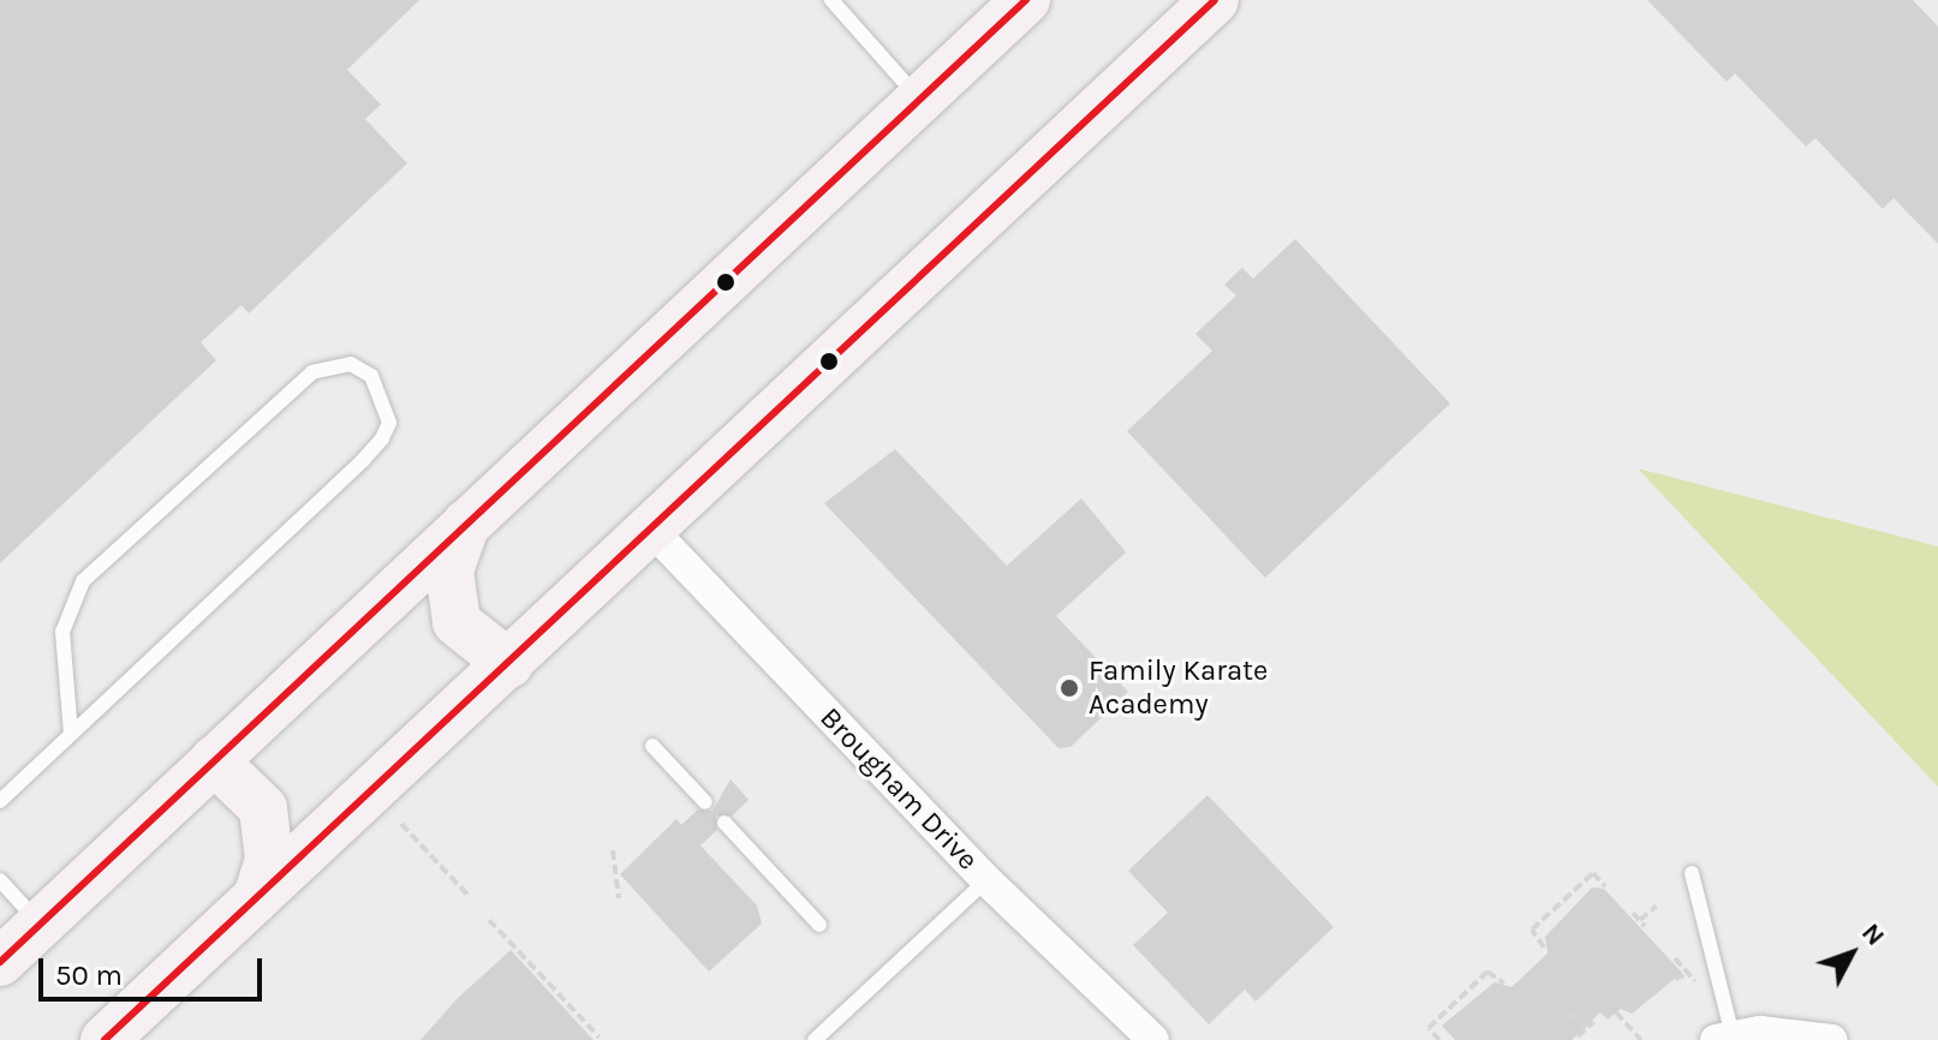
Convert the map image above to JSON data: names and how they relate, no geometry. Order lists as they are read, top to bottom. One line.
{"streets":{"street":["Brougham Drive"]},"places":["Family Karate Academy"],"scale_bar":"50 m","north":"top right"}
